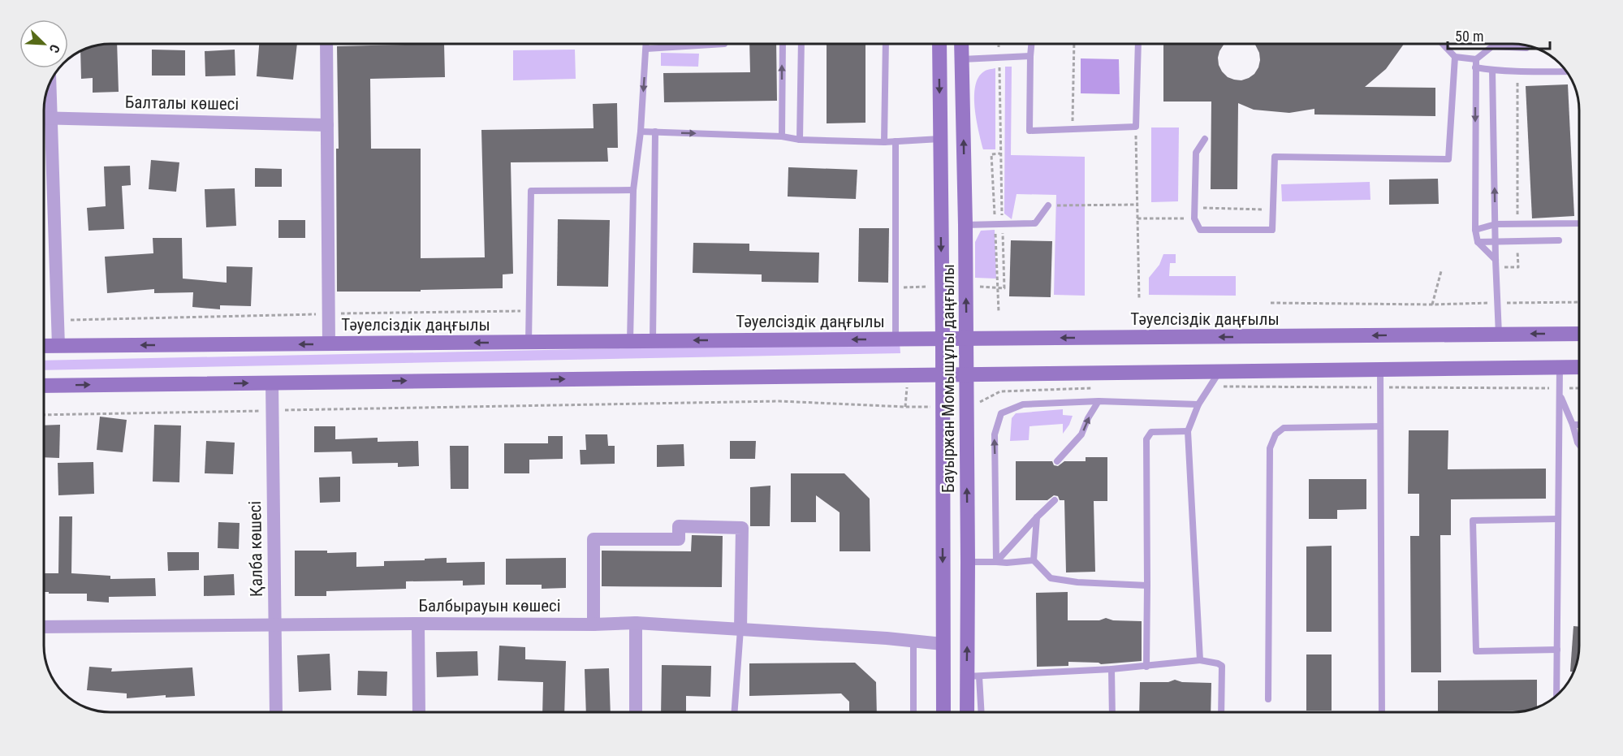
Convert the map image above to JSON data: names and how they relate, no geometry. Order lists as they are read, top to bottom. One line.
{"streets":{"main road":["Тәуелсіздік даңғылы","Бауыржан Момышұлы даңғылы"],"street":["Балталы көшесі","Қалба көшесі","Балбырауын көшесі"]},"crossings":[["Тәуелсіздік даңғылы","Бауыржан Момышұлы даңғылы"],["Бауыржан Момышұлы даңғылы","Балбырауын көшесі"],["Қалба көшесі","Балбырауын көшесі"]],"scale_bar":"50 m","north":"bottom right"}
